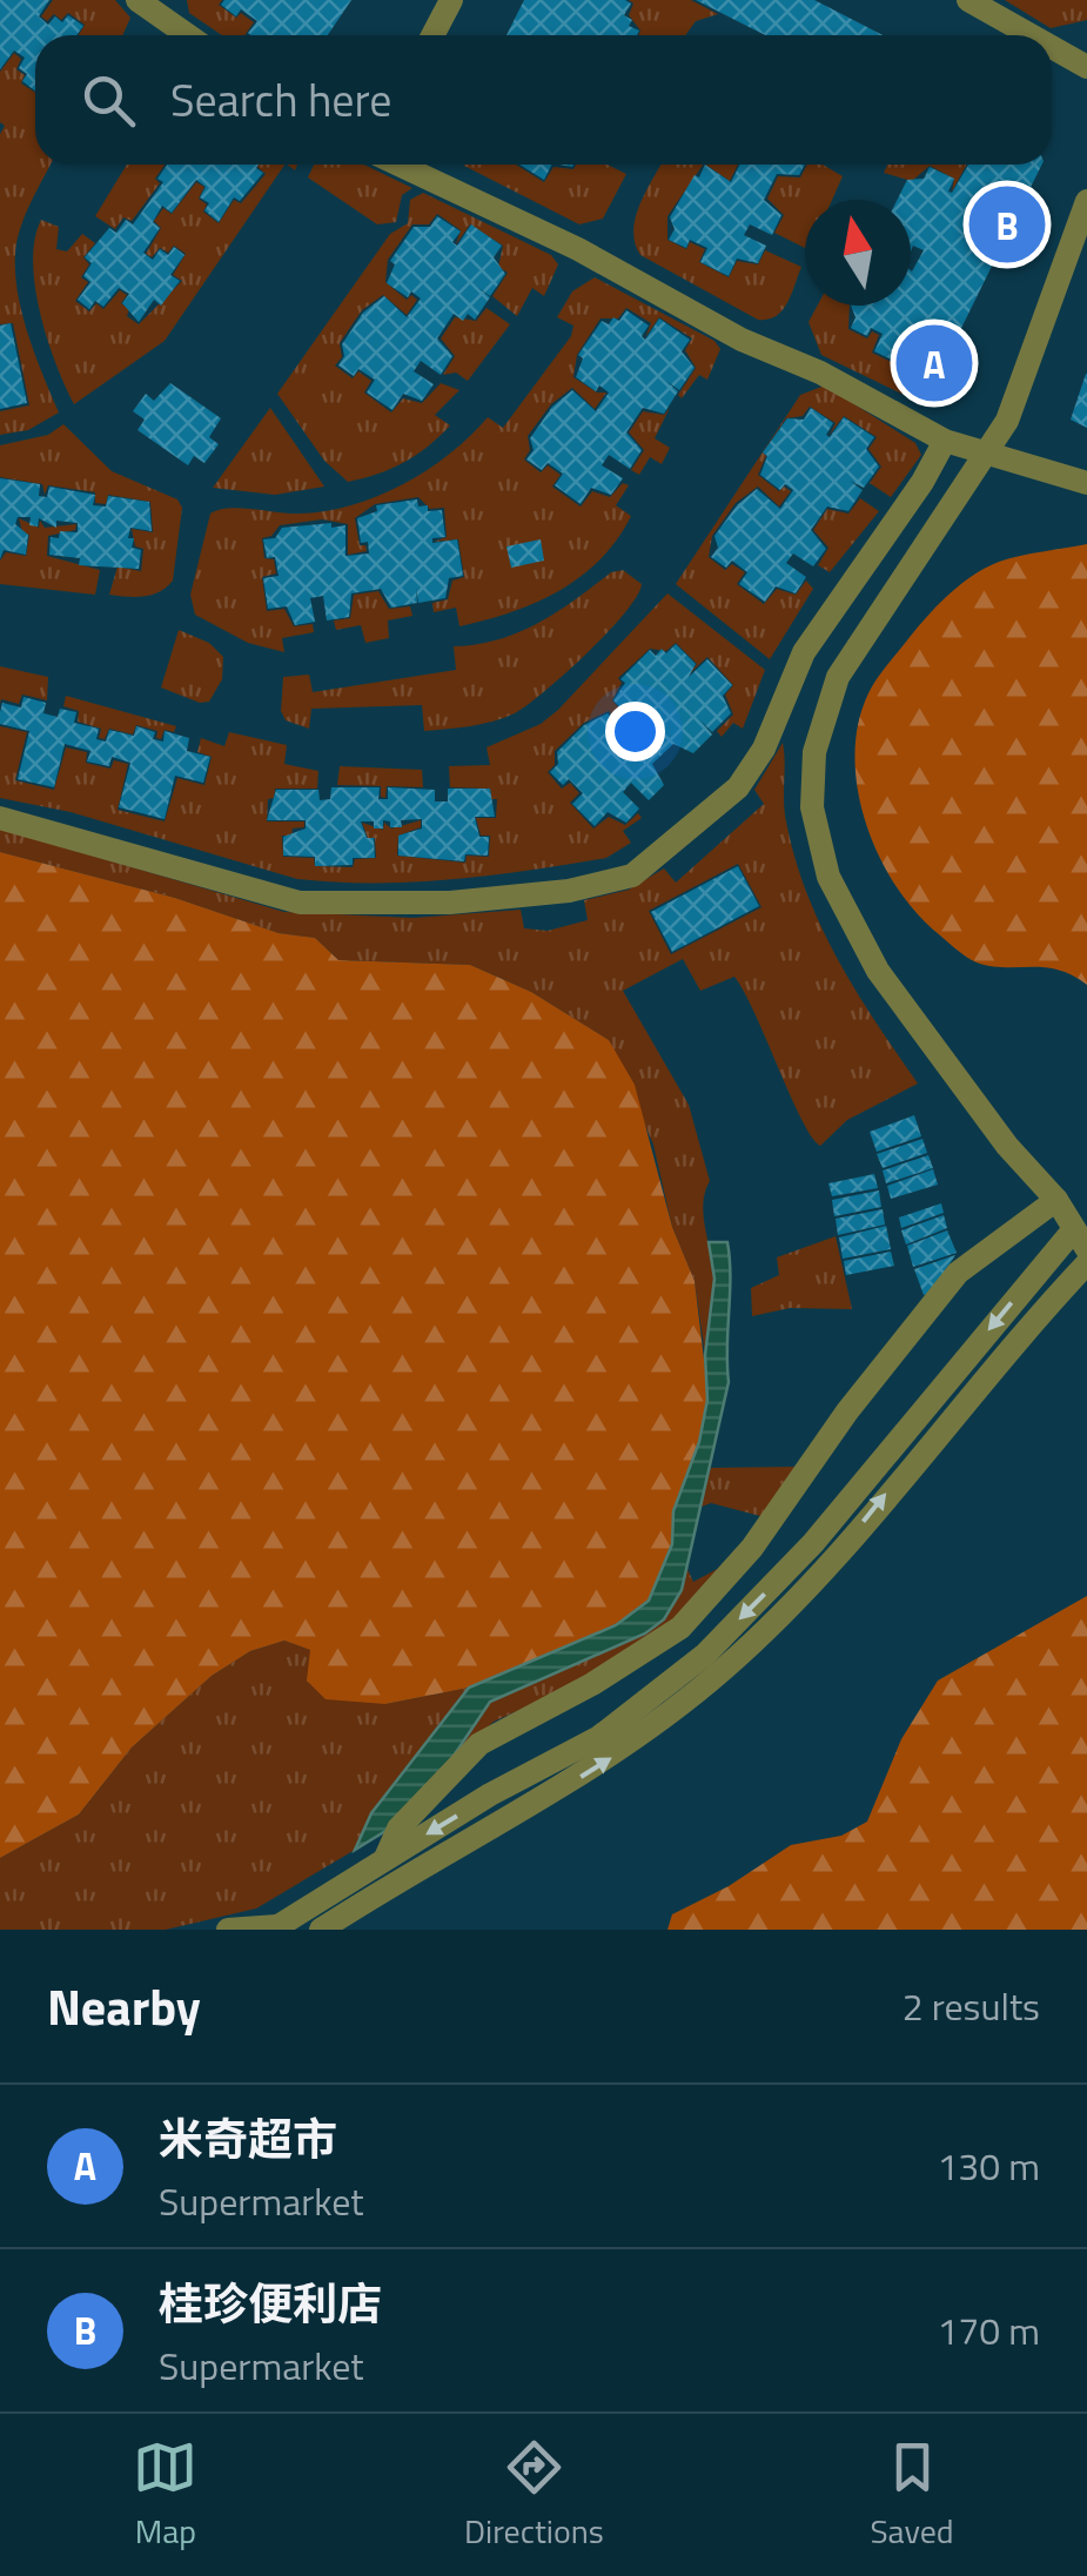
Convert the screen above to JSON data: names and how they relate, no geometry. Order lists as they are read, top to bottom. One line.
{"north":"top","page":{"search":"Search here","pins":["B","A"],"heading":["Nearby","2 results"],"list":[{"mark":"A","name":"米奇超市","note":"Supermarket","value":"130 m"},{"mark":"B","name":"桂珍便利店","note":"Supermarket","value":"170 m"}],"nav":["Map","Directions","Saved"]}}
